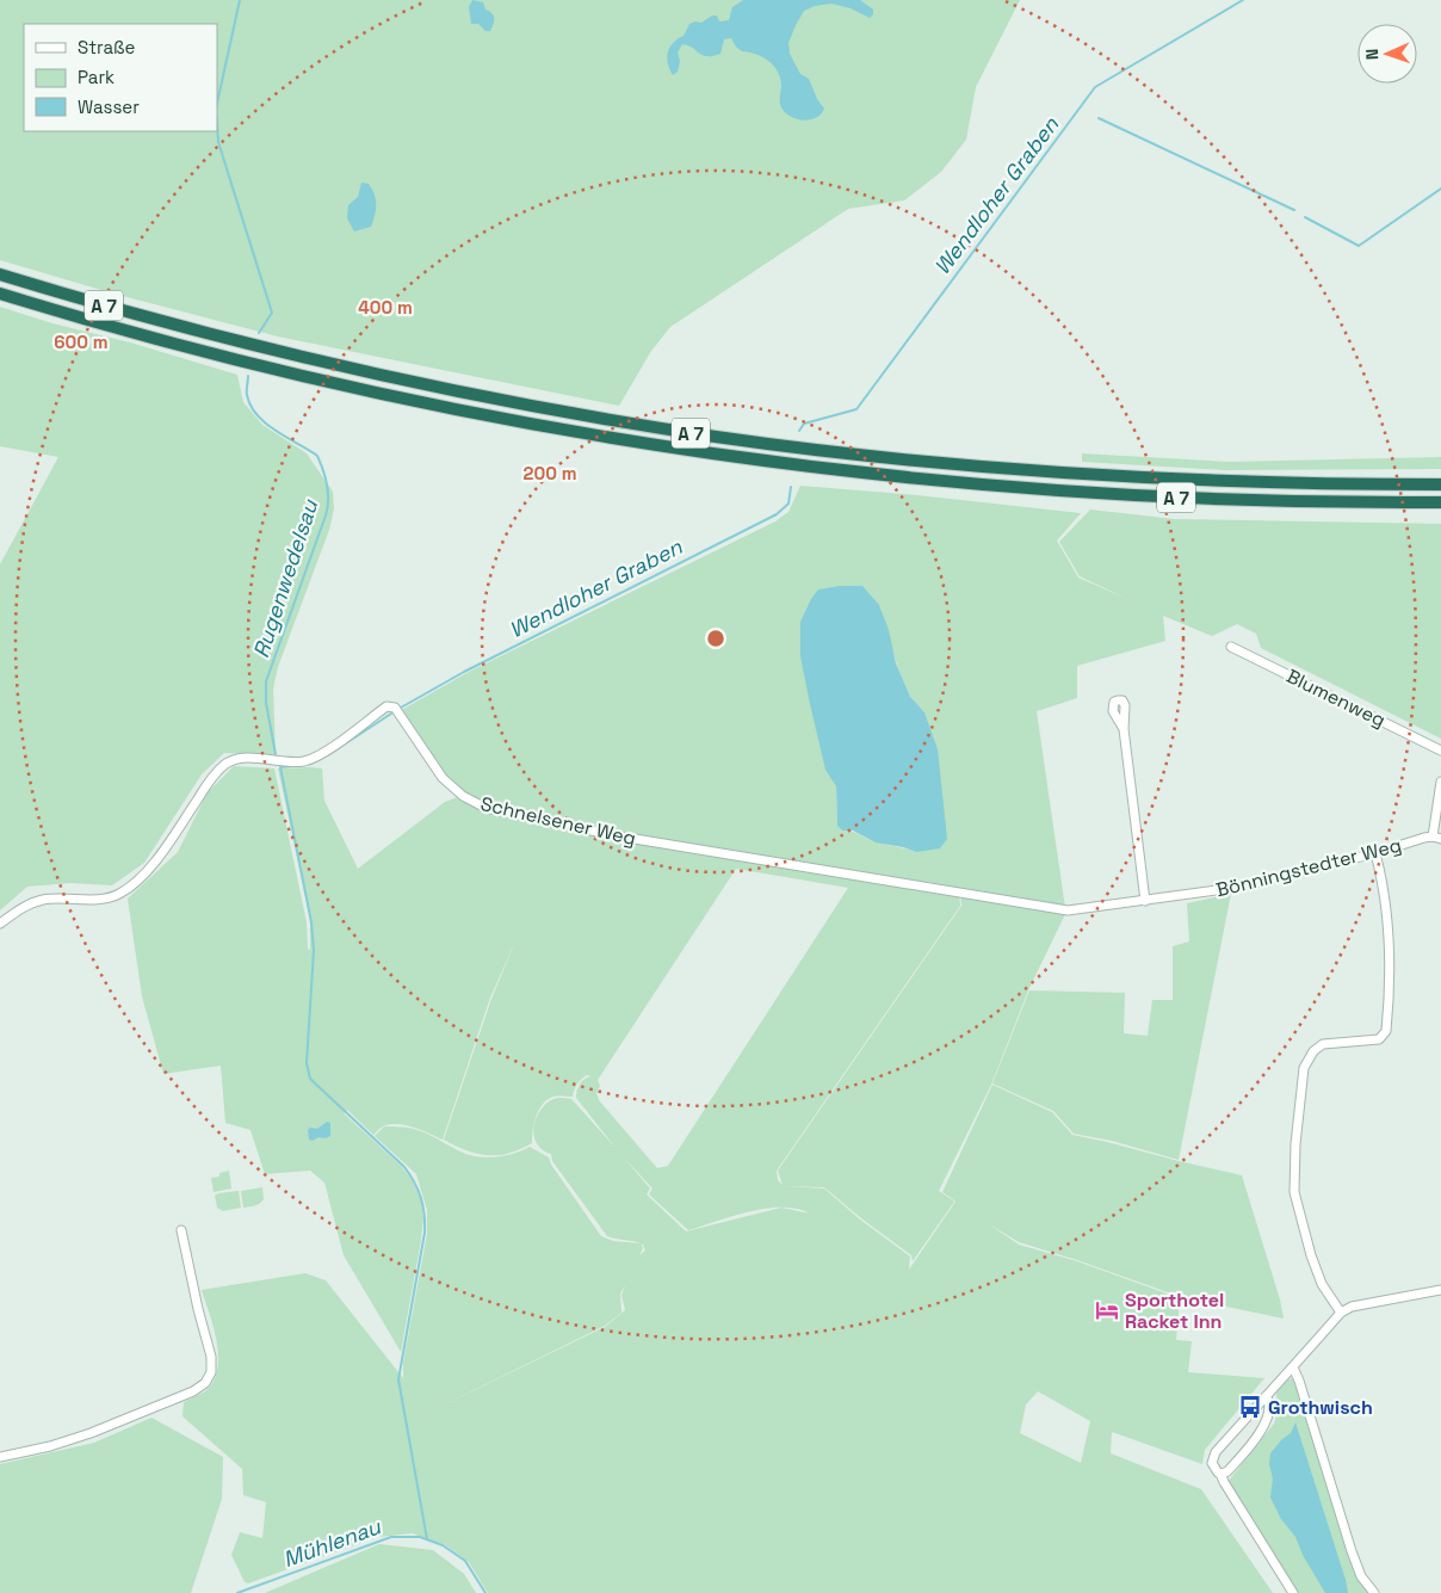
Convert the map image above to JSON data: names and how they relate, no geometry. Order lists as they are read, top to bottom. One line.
{"streets":{"highway":["A 7"],"street":["Blumenweg","Schnelsener Weg","Bönningstedter Weg"]},"crossings":[["Schnelsener Weg","Bönningstedter Weg"]],"water":["Wendloher Graben","Rugenwedelsau","Mühlenau"],"places":{"hotel":["Sporthotel Racket Inn"],"bus stop":["Grothwisch"]},"legend":["Straße","Park","Wasser"],"north":"left","rings":["400 m","600 m","200 m"]}
